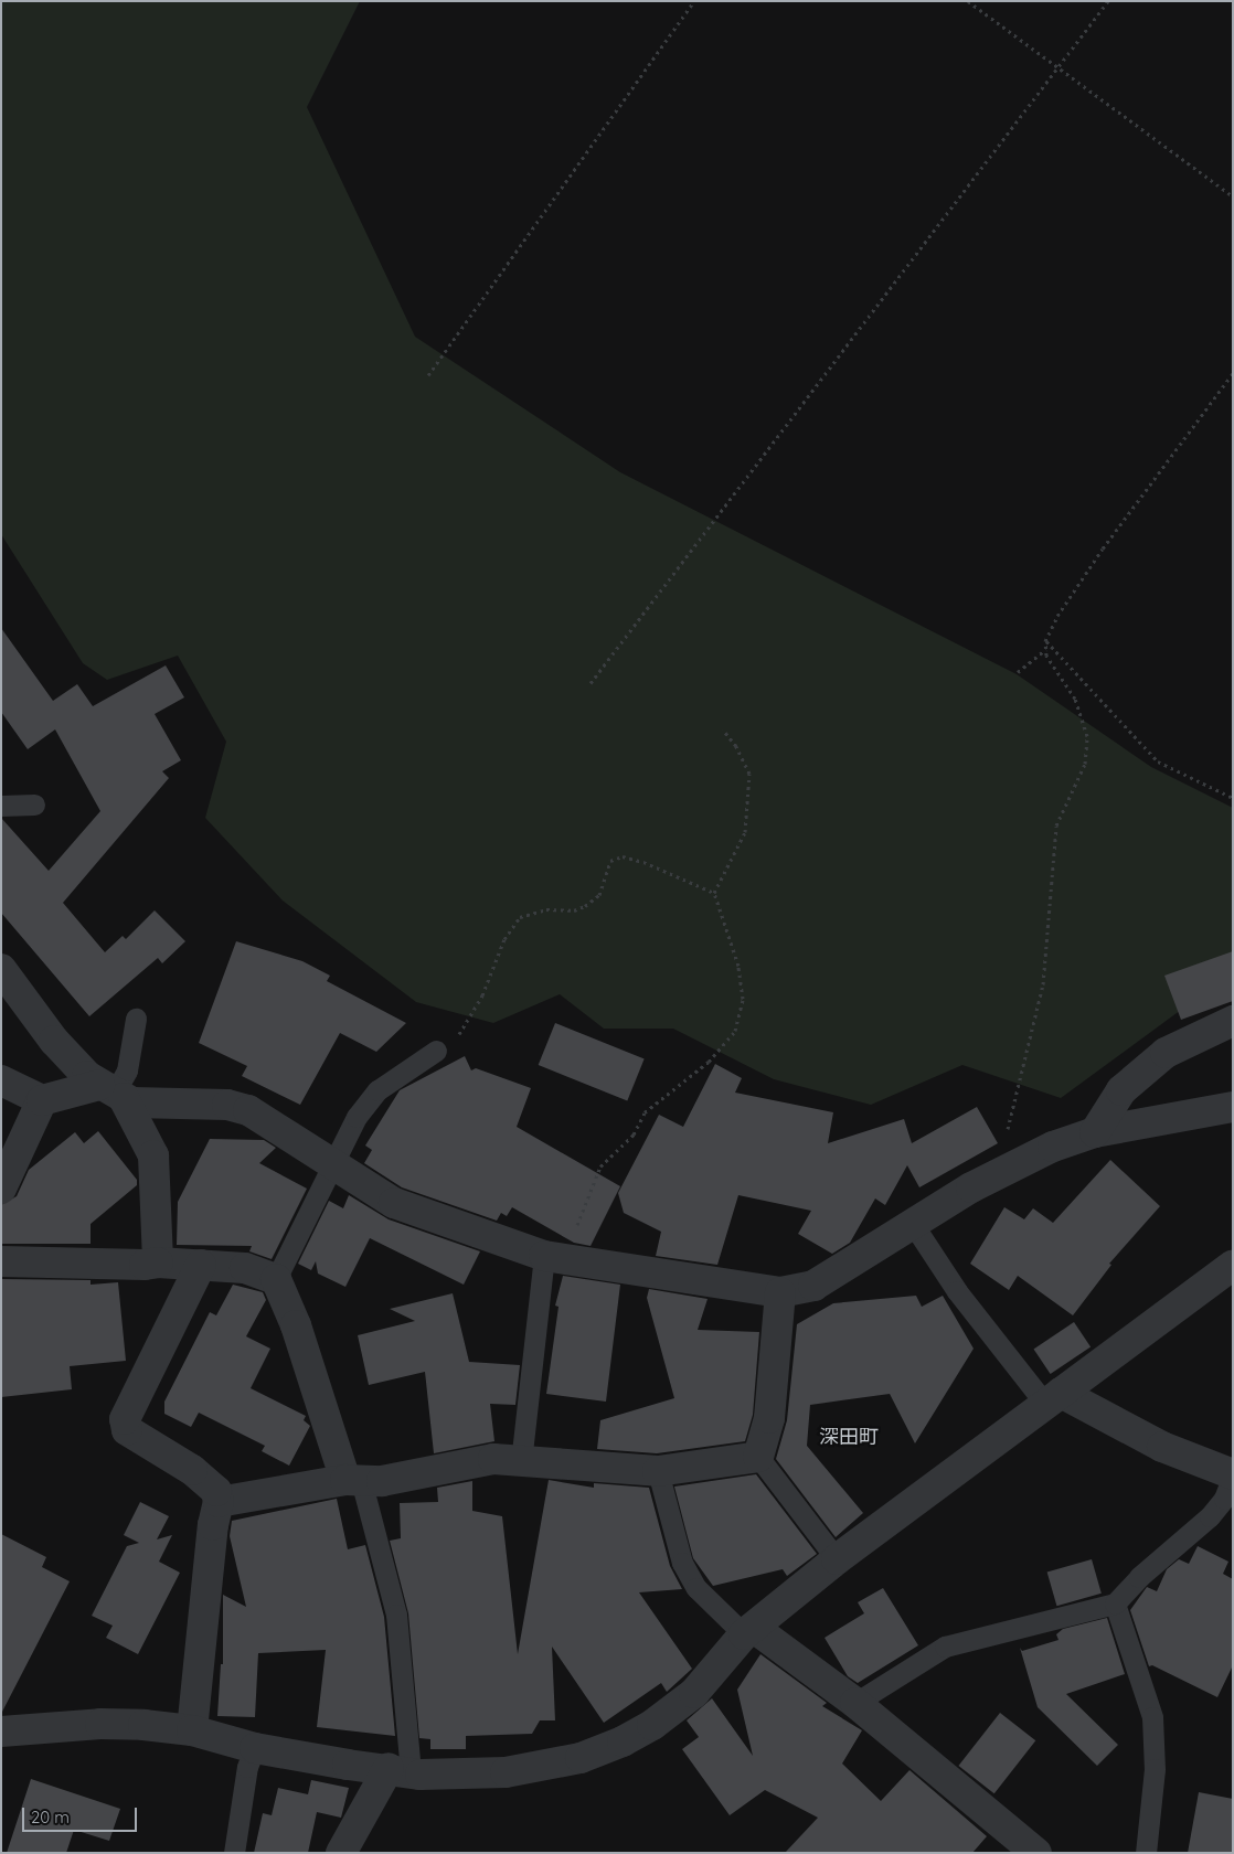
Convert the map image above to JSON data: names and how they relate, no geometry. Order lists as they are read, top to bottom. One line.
{"districts":["深田町"],"scale_bar":"20 m"}
